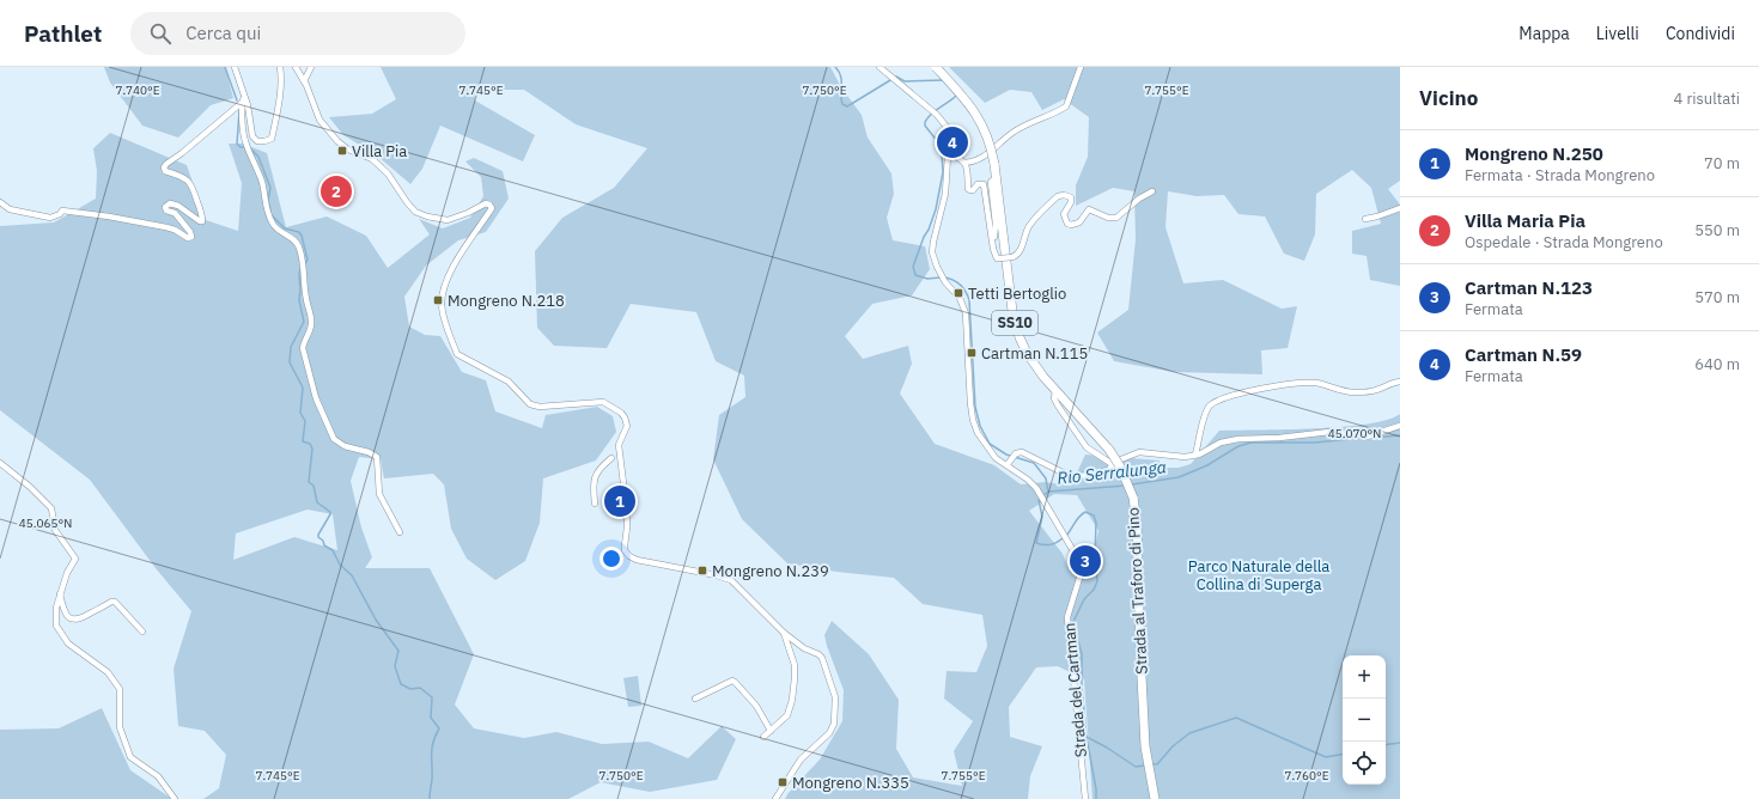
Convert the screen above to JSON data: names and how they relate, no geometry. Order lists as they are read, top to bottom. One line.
{"streets":{"main road":["SS10","Strada al Traforo di Pino"],"street":["Strada del Cartman"]},"water":["Rio Serralunga"],"parks":["Parco Naturale della Collina di Superga"],"places":{"transit":["Villa Pia","Tetti Bertoglio","Mongreno N.218","Cartman N.115","Mongreno N.239","Mongreno N.335"]},"page":{"header":"Pathlet","search":"Cerca qui","nav":["Mappa","Livelli","Condividi"],"heading":["Vicino","4 risultati"],"pins":["4","2","1","3"],"list":[{"mark":"1","name":"Mongreno N.250","note":"Fermata · Strada Mongreno","value":"70 m"},{"mark":"2","name":"Villa Maria Pia","note":"Ospedale · Strada Mongreno","value":"550 m"},{"mark":"3","name":"Cartman N.123","note":"Fermata","value":"570 m"},{"mark":"4","name":"Cartman N.59","note":"Fermata","value":"640 m"}],"map_buttons":["+","−"]},"coordinates":["7.740°E","7.745°E","7.750°E","7.755°E","45.070°N","45.065°N","7.760°E"]}
